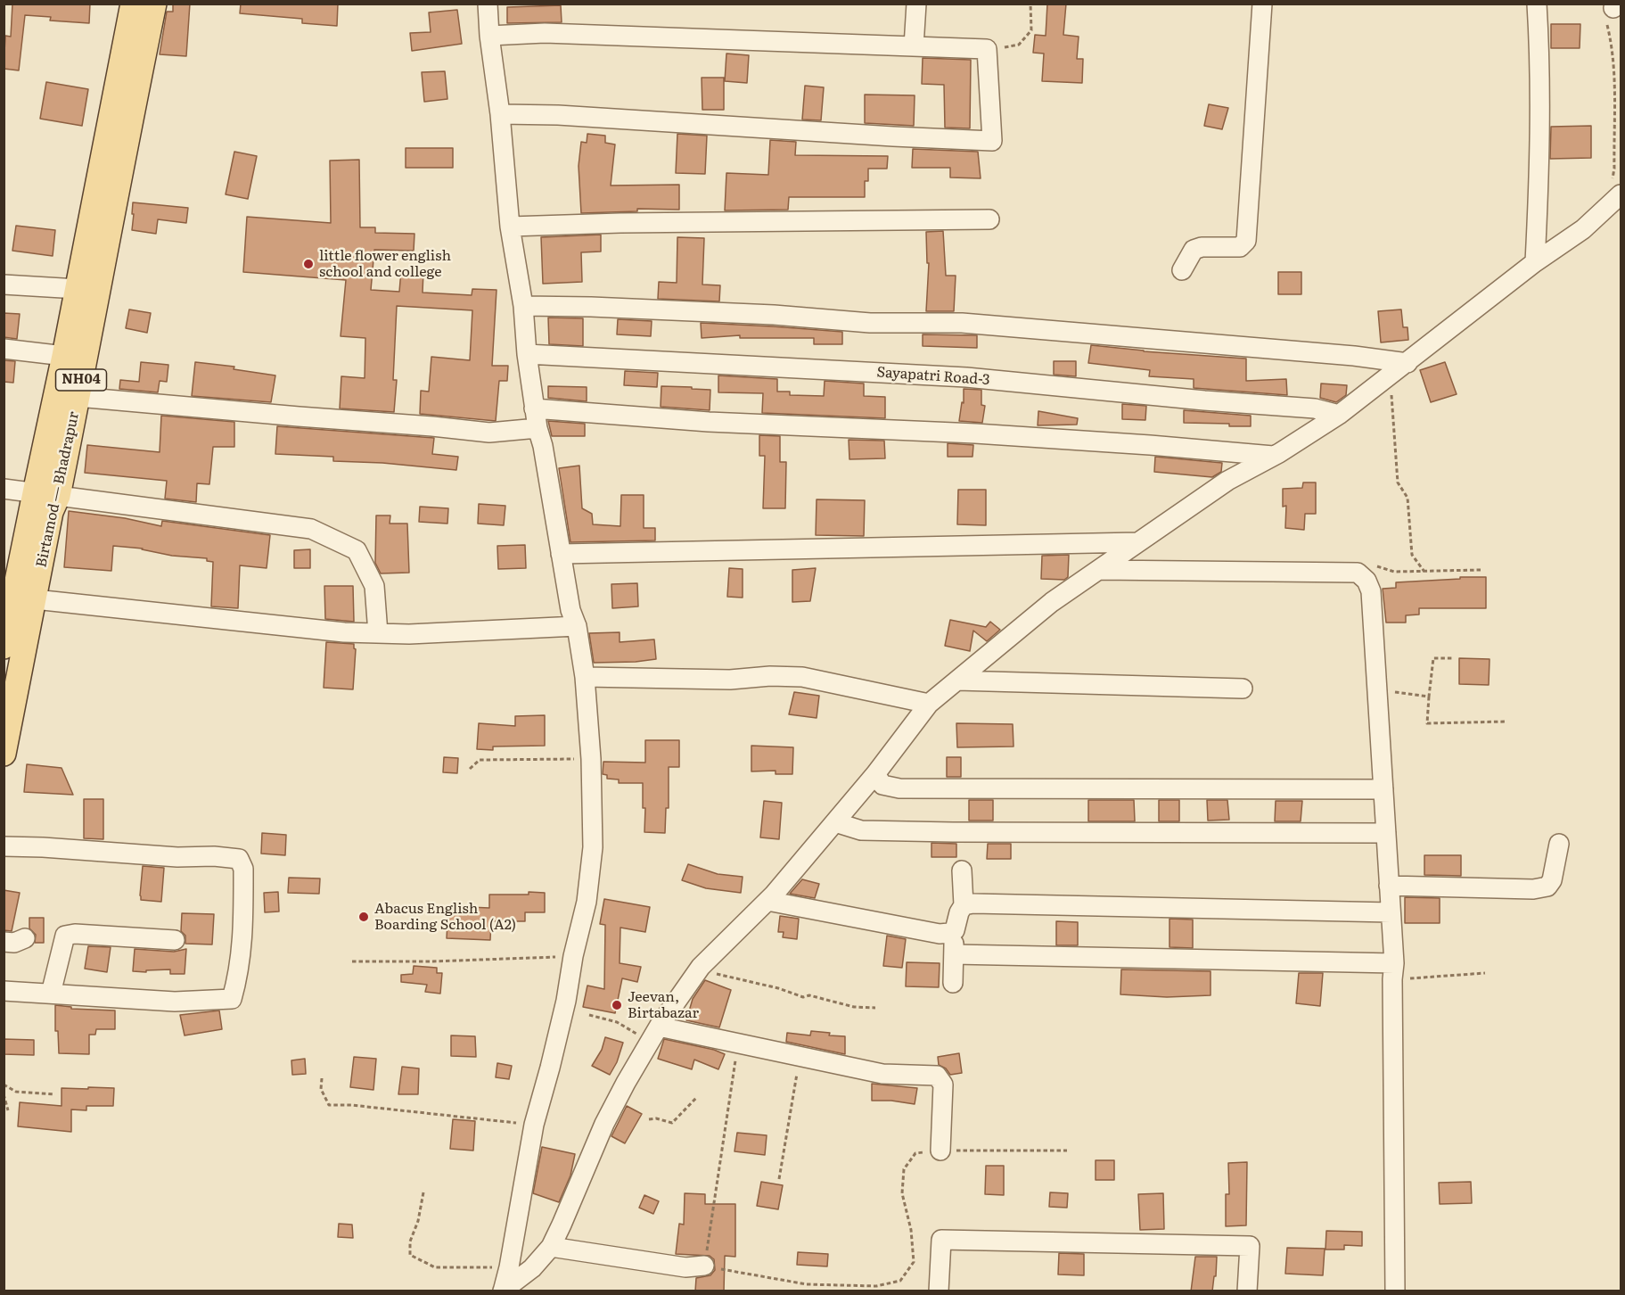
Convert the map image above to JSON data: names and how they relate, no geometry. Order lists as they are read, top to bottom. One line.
{"streets":{"main road":["NH04","Birtamod — Bhadrapur"],"street":["Sayapatri Road-3"]},"places":["little flower english school and college","Abacus English Boarding School (A2)","Jeevan, Birtabazar"]}
